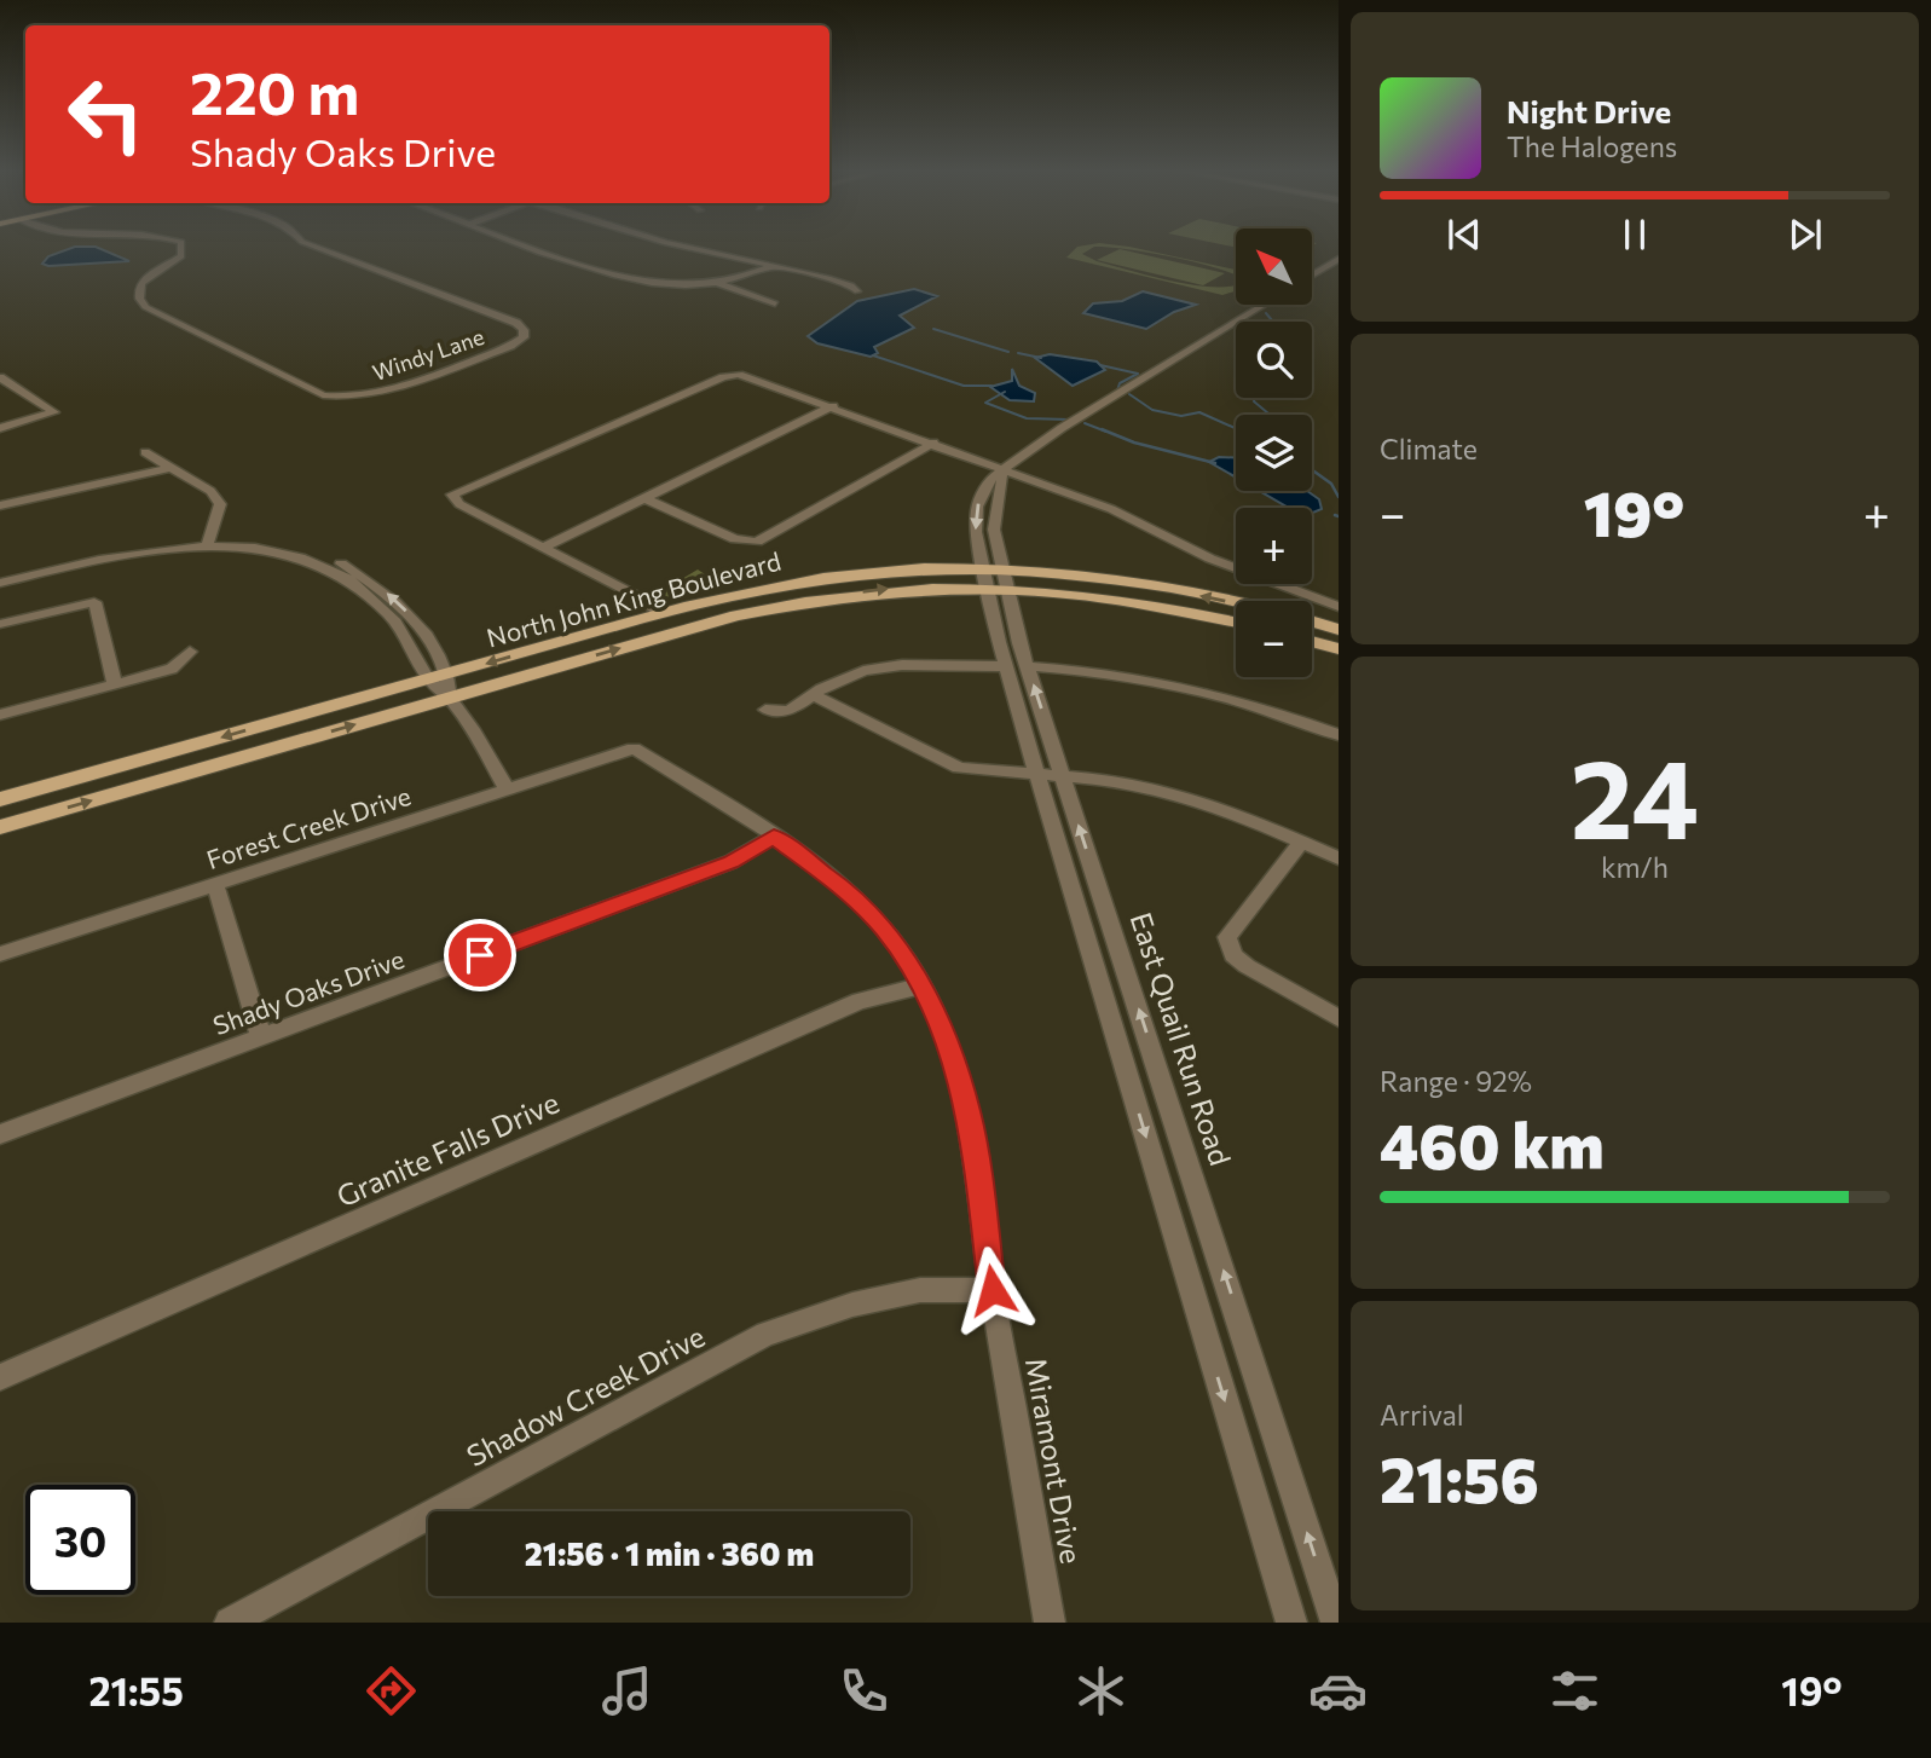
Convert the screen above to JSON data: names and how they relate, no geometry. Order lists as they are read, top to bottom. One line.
{"streets":{"main road":["North John King Boulevard"],"street":["Windy Lane","Forest Creek Drive","Shady Oaks Drive","East Quail Run Road","Granite Falls Drive","Shadow Creek Drive","Miramont Drive"]},"crossings":[["North John King Boulevard","East Quail Run Road"],["Forest Creek Drive","Miramont Drive"],["Shady Oaks Drive","Miramont Drive"],["Granite Falls Drive","Miramont Drive"],["Shadow Creek Drive","Miramont Drive"]],"north":"top left","page":{"turn":["220 m","Shady Oaks Drive"],"song":["Night Drive","The Halogens"],"map_buttons":["+","−"],"tile":["Climate",["24","km/h"],["Range · 92%","460 km"],["Arrival","21:56"]],"heat":["−","19°","+"],"limit":"30","trip":"21:56 · 1 min · 360 m","tabs":["21:55","19°"]}}
